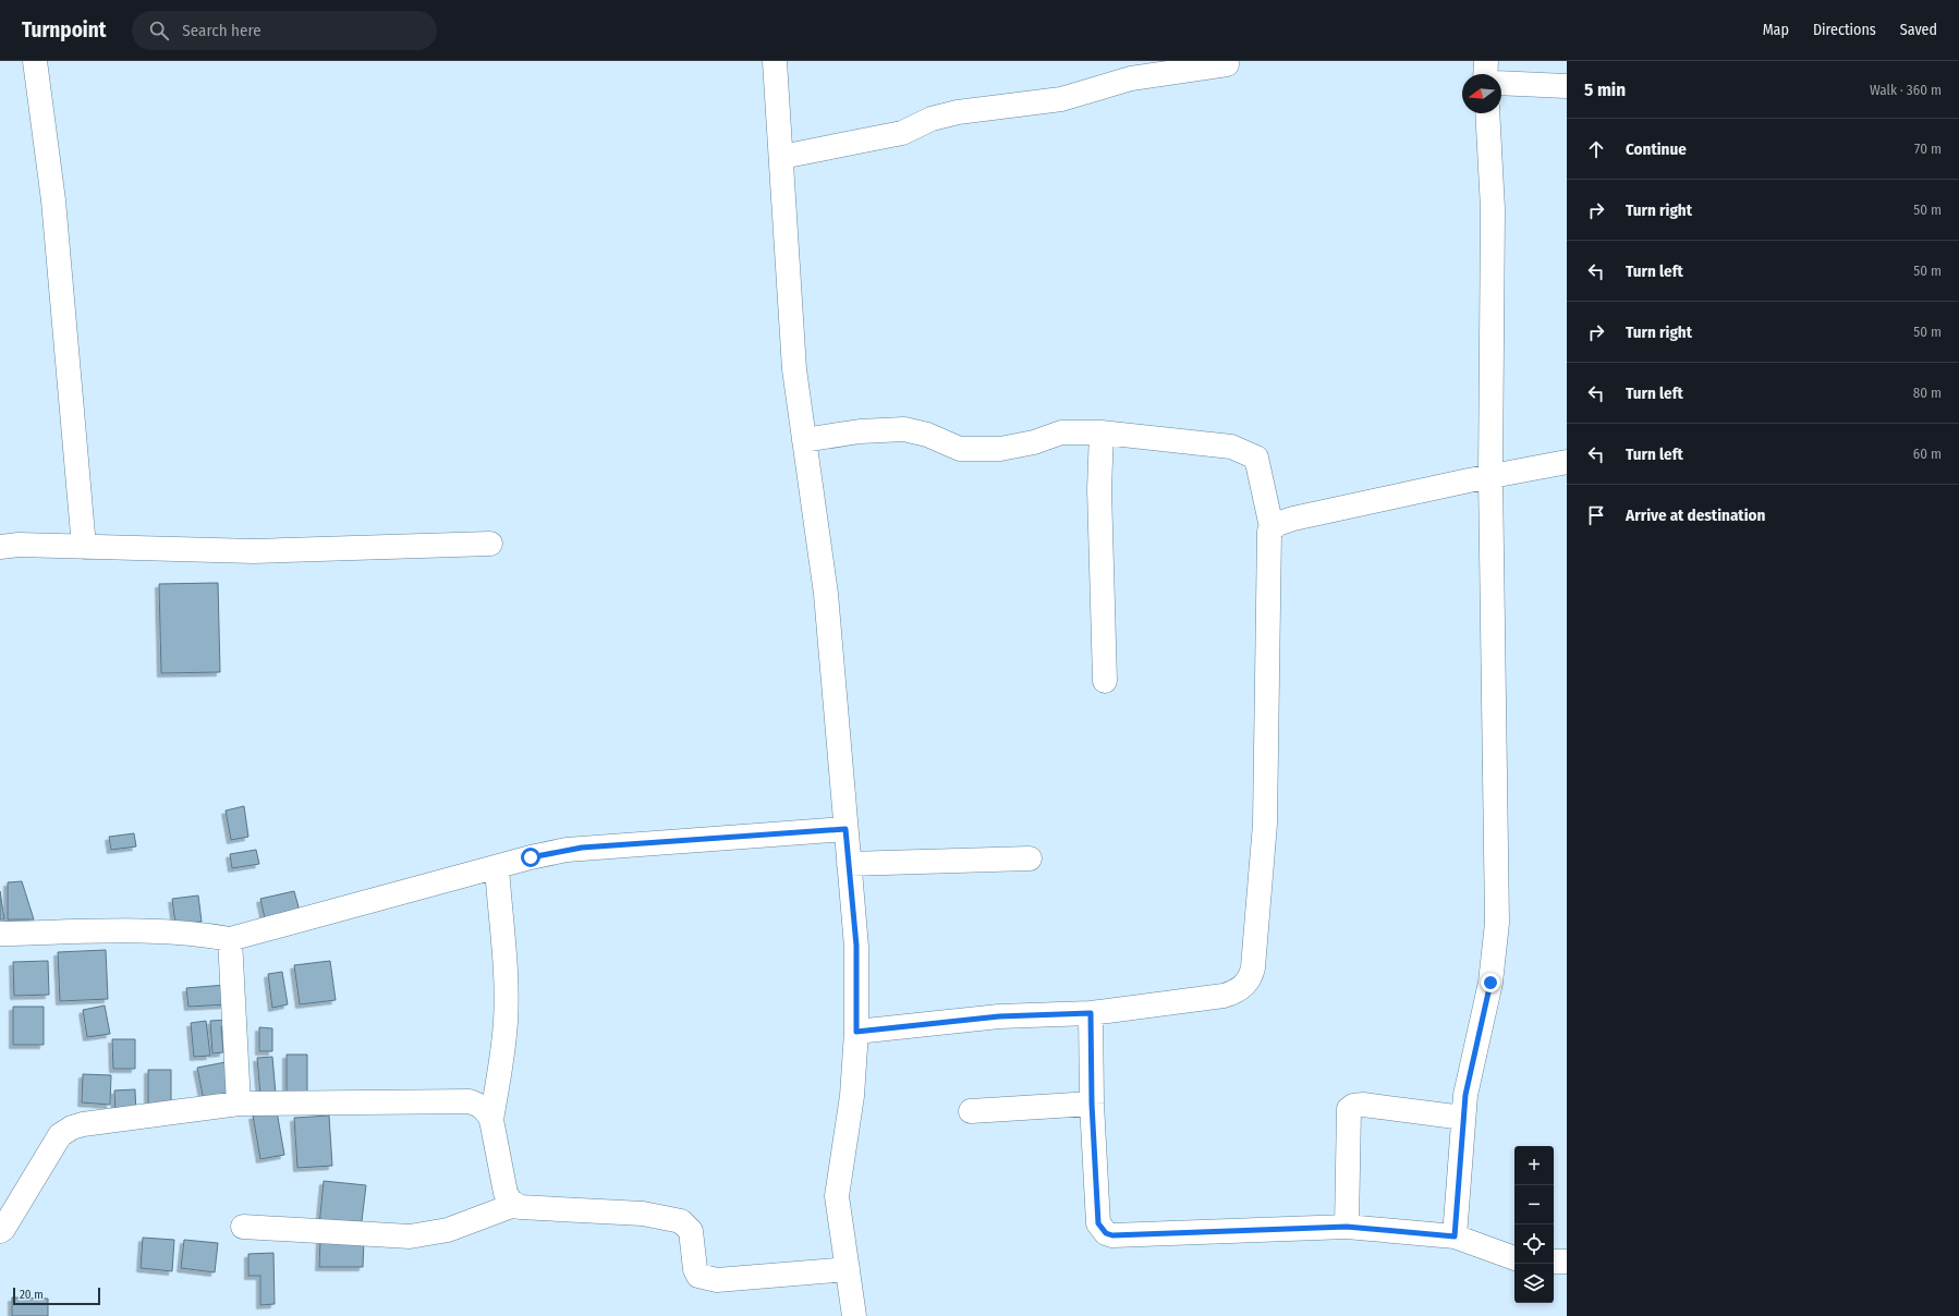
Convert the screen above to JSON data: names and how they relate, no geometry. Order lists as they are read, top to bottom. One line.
{"scale_bar":"20 m","north":"left","page":{"header":"Turnpoint","search":"Search here","nav":["Map","Directions","Saved"],"heading":["5 min","Walk · 360 m"],"list":[["Continue","70 m"],["Turn right","50 m"],["Turn left","50 m"],["Turn right","50 m"],["Turn left","80 m"],["Turn left","60 m"],"Arrive at destination"],"map_buttons":["+","−"],"scale":"20 m"}}
